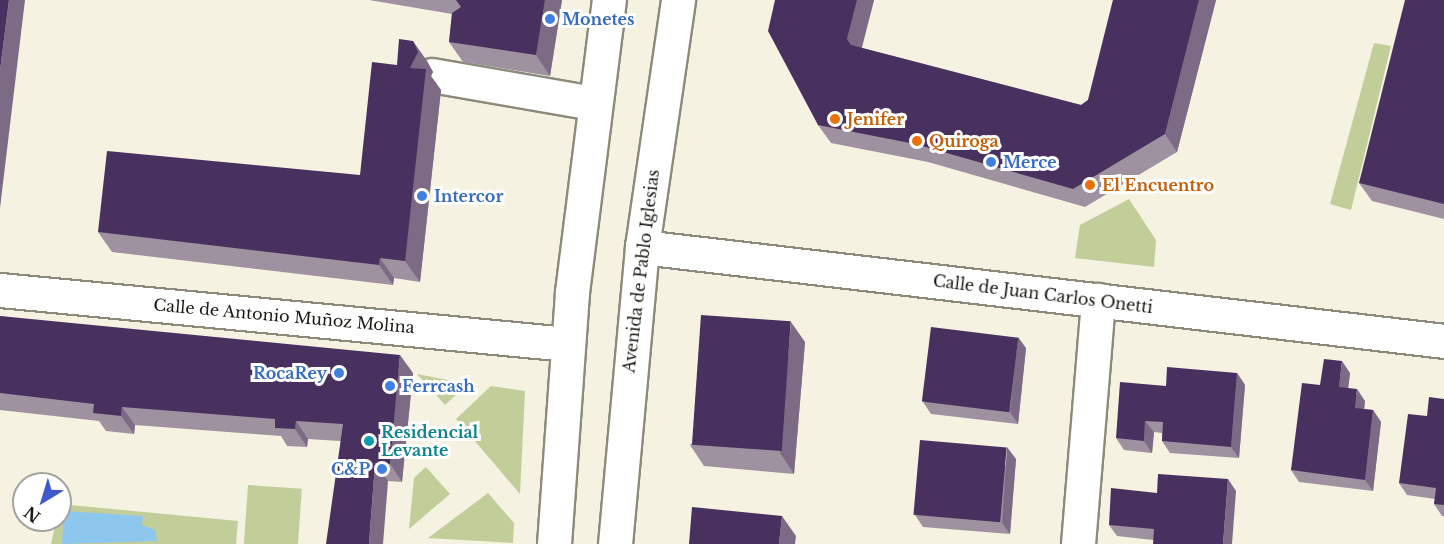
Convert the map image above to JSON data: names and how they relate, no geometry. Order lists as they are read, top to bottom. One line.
{"streets":{"street":["Avenida de Pablo Iglesias","Calle de Juan Carlos Onetti","Calle de Antonio Muñoz Molina"]},"crossings":[["Avenida de Pablo Iglesias","Calle de Juan Carlos Onetti"]],"places":["Monetes","Jenifer","Quiroga","Merce","El Encuentro","Intercor","RocaRey","Ferrcash","Residencial Levante","C&P"],"north":"bottom left"}
